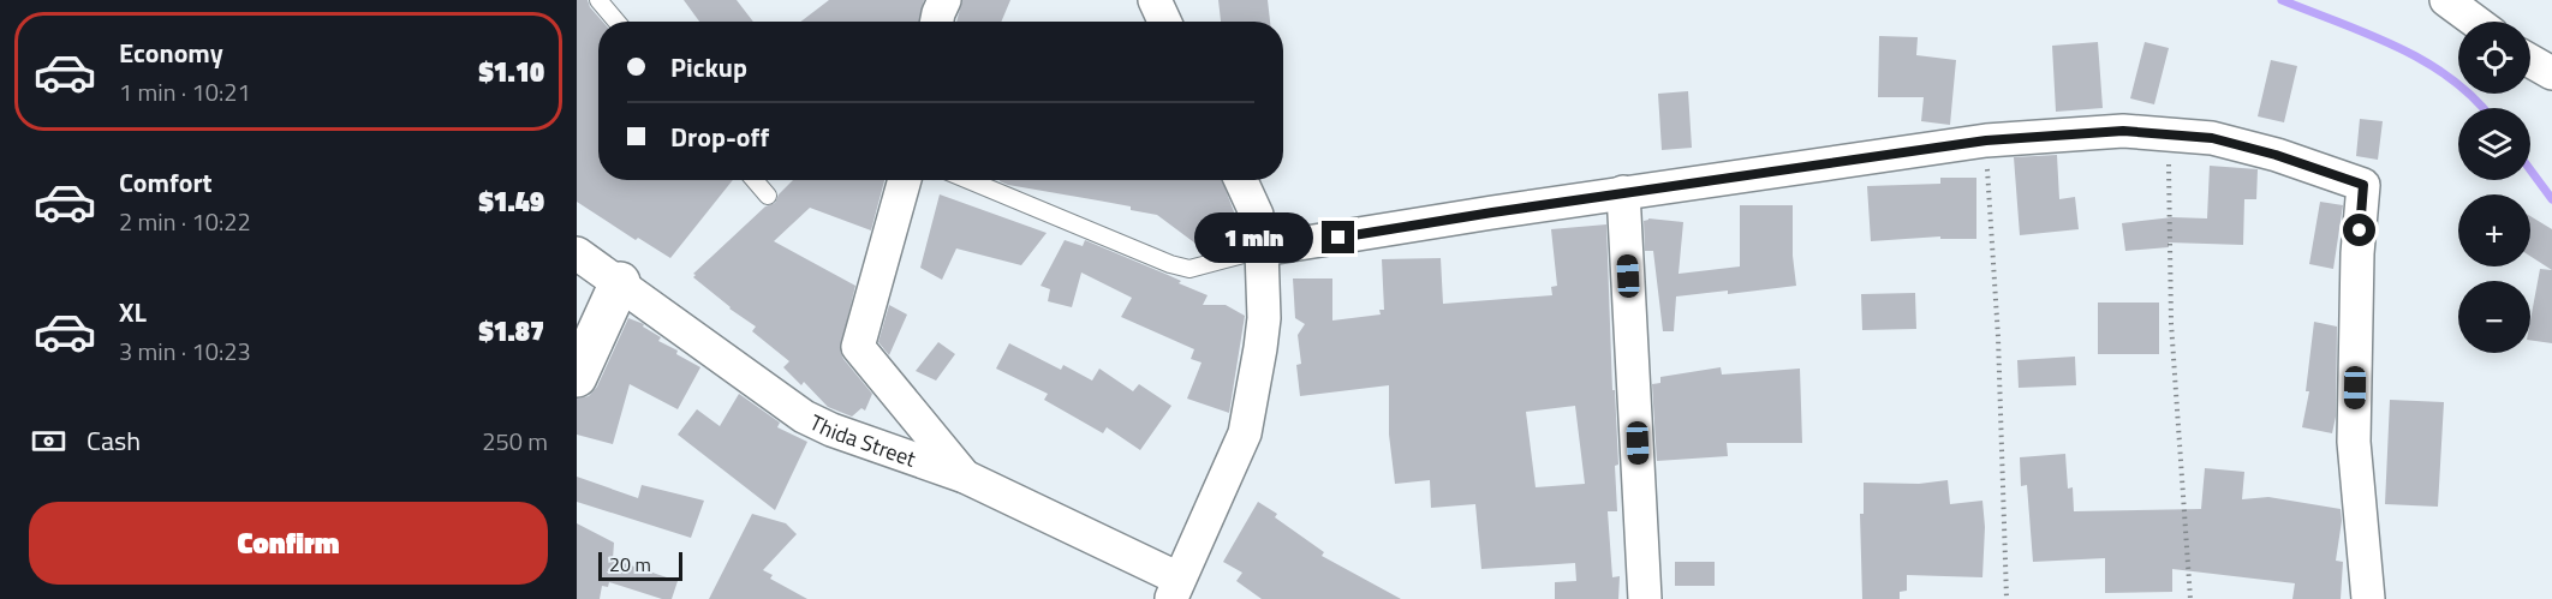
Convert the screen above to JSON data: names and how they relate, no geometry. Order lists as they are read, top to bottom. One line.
{"streets":{"street":["Thida Street"]},"scale_bar":"20 m","page":{"list":[{"name":"Economy","note":"1 min · 10:21","value":"$1.10"},{"name":"Comfort","note":"2 min · 10:22","value":"$1.49"},{"name":"XL","note":"3 min · 10:23","value":"$1.87"}],"map_buttons":["+","−"],"banner":["Pickup","Drop-off"],"bubble":"1 min","pay":["Cash","250 m"],"buttons":"Confirm","scale":"20 m"}}
